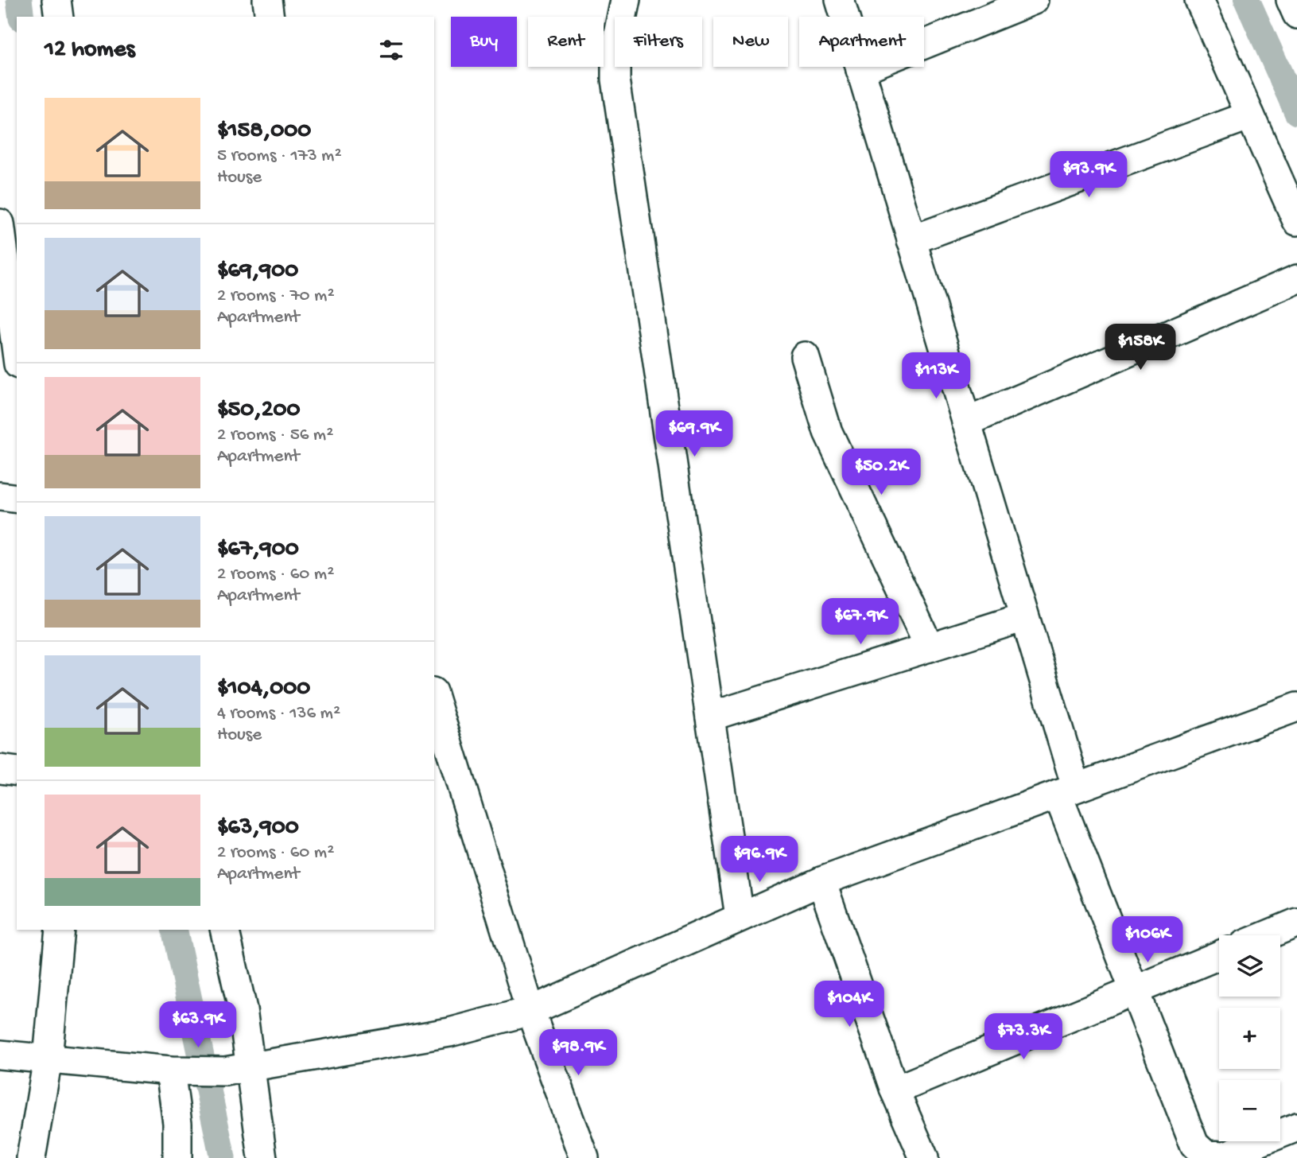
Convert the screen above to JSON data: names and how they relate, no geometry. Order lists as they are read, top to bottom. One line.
{"page":{"chip":["Buy","Rent","Filters","New","Apartment"],"heading":"12 homes","list":[{"name":"$158,000","note":"5 rooms · 173 m² · House"},{"name":"$69,900","note":"2 rooms · 70 m² · Apartment"},{"name":"$50,200","note":"2 rooms · 56 m² · Apartment"},{"name":"$67,900","note":"2 rooms · 60 m² · Apartment"},{"name":"$104,000","note":"4 rooms · 136 m² · House"},{"name":"$63,900","note":"2 rooms · 60 m² · Apartment"}],"price":["$93.9K","$158K","$113K","$69.9K","$50.2K","$67.9K","$96.9K","$106K","$104K","$63.9K","$73.3K","$98.9K"],"map_buttons":["+","−"]}}
